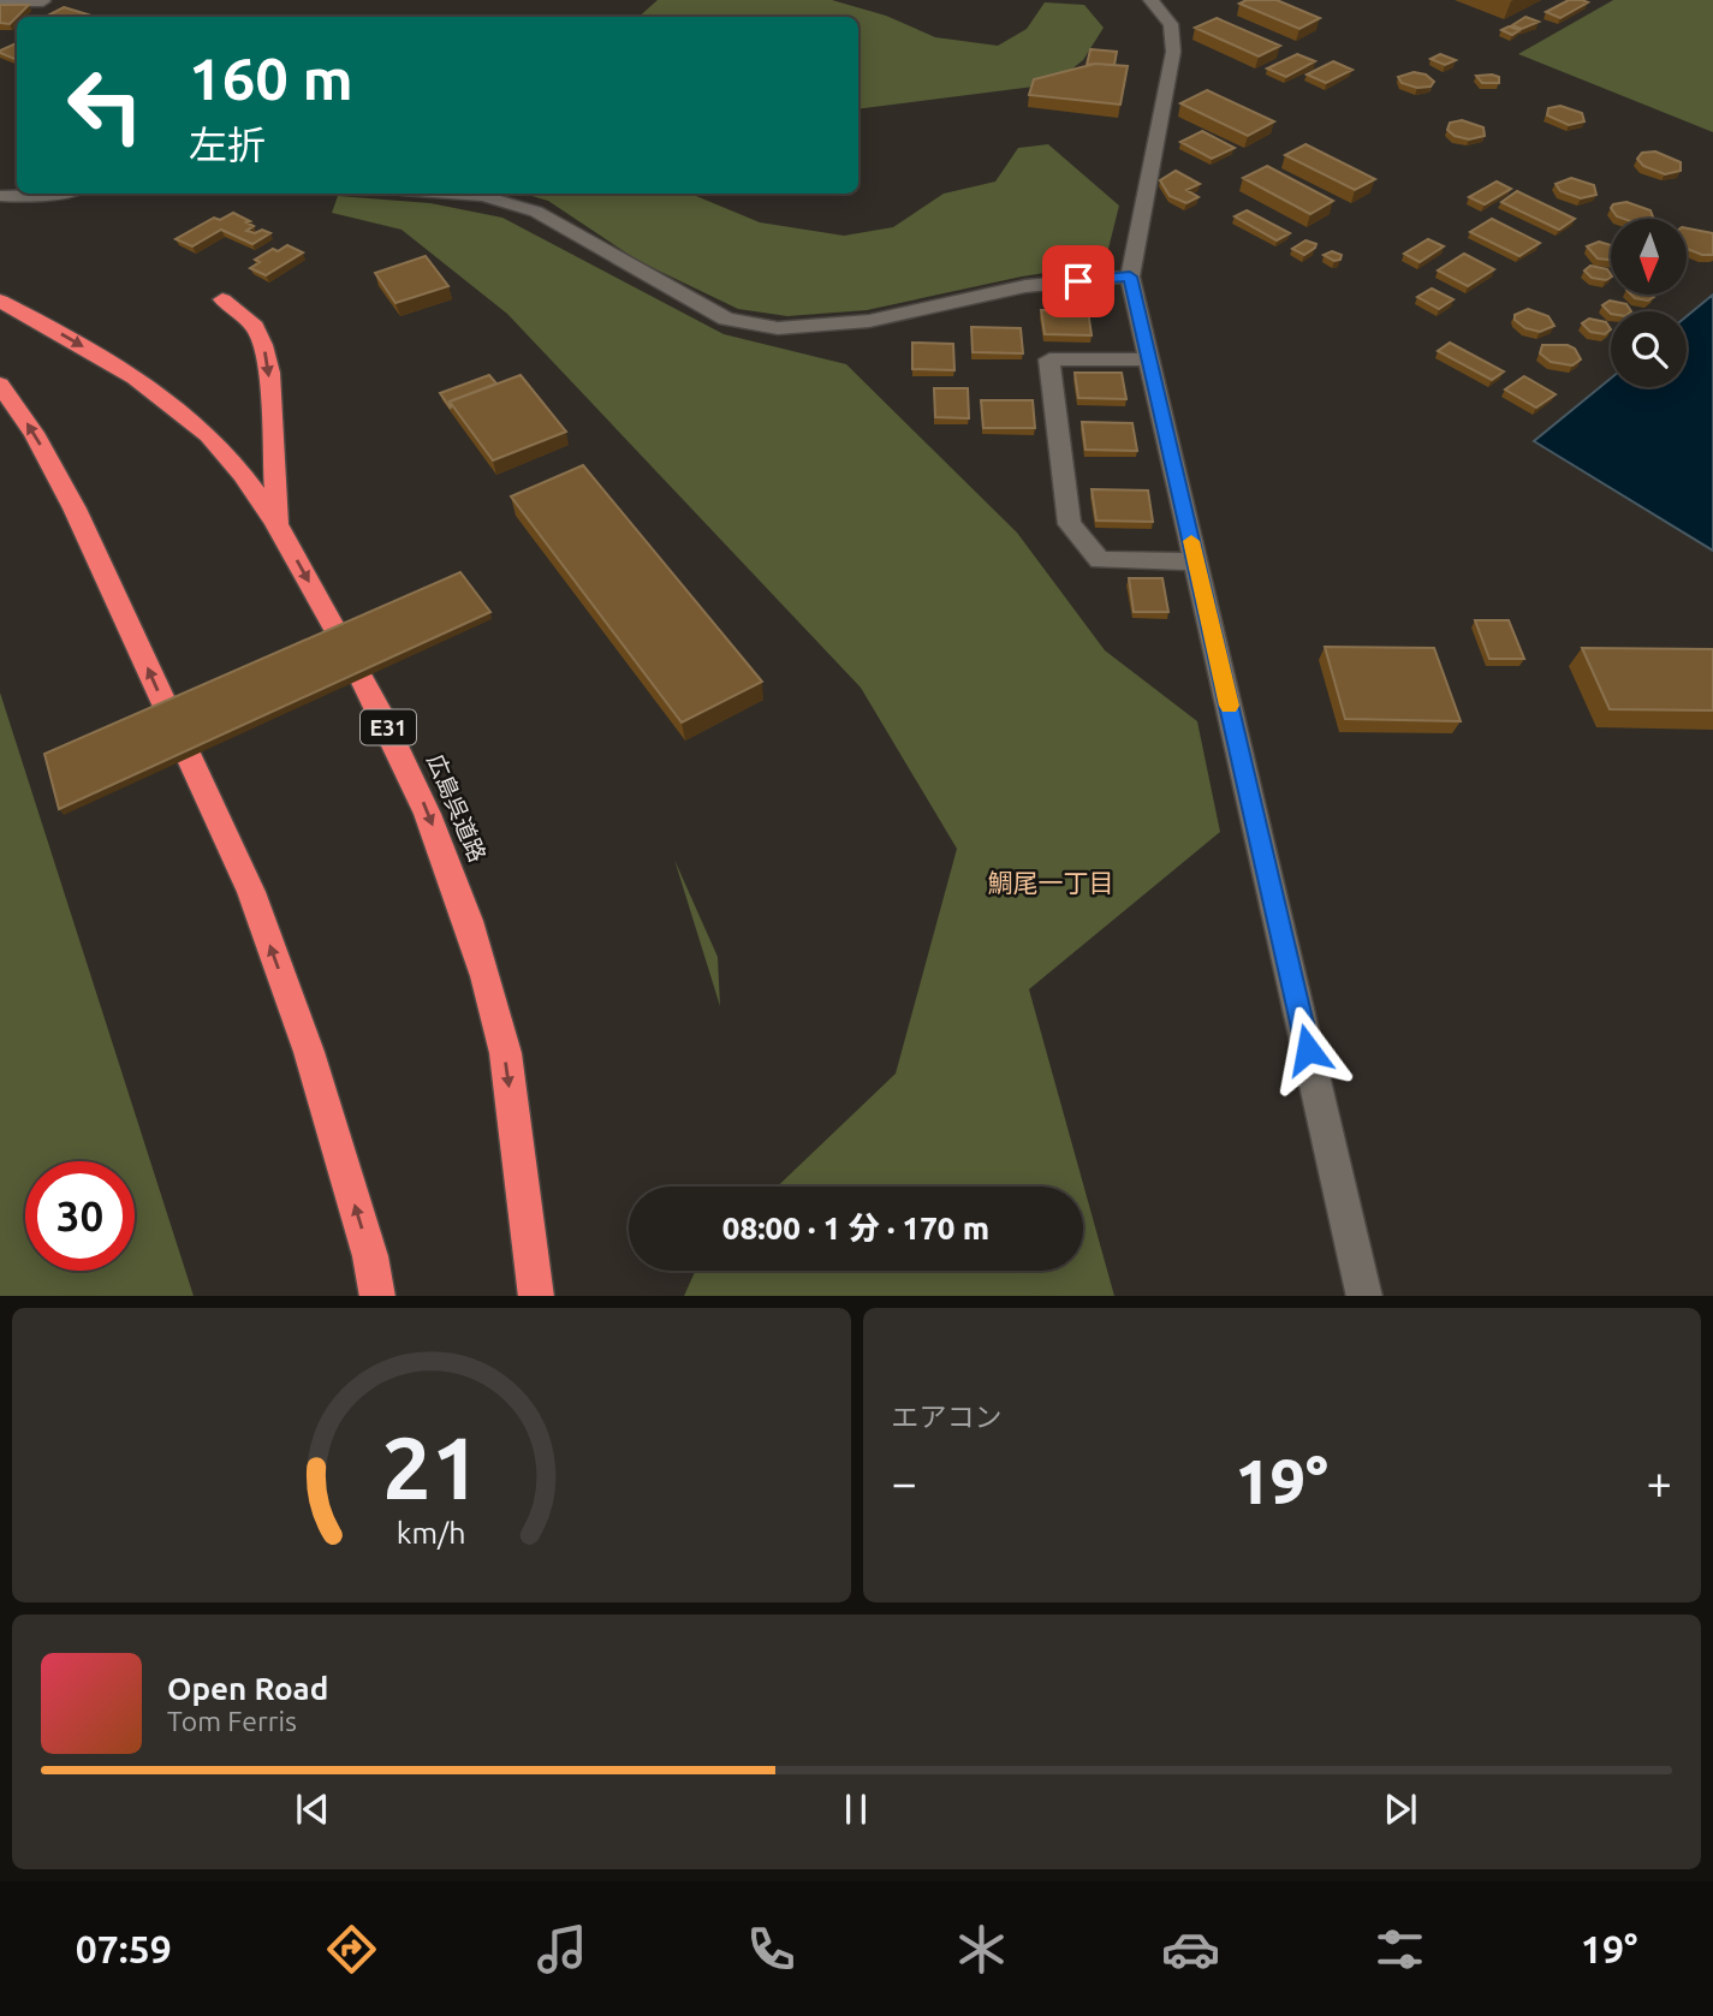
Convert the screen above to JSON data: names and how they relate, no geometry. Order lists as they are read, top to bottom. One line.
{"streets":{"highway":["E31","広島呉道路"]},"districts":["鯛尾一丁目"],"north":"bottom","page":{"turn":["160 m","左折"],"limit":"30","trip":"08:00 · 1 分 · 170 m","tile":"エアコン","heat":["−","19°","+"],"song":["Open Road","Tom Ferris"],"tabs":["07:59","19°"],"gauge":["21","km/h"]}}
